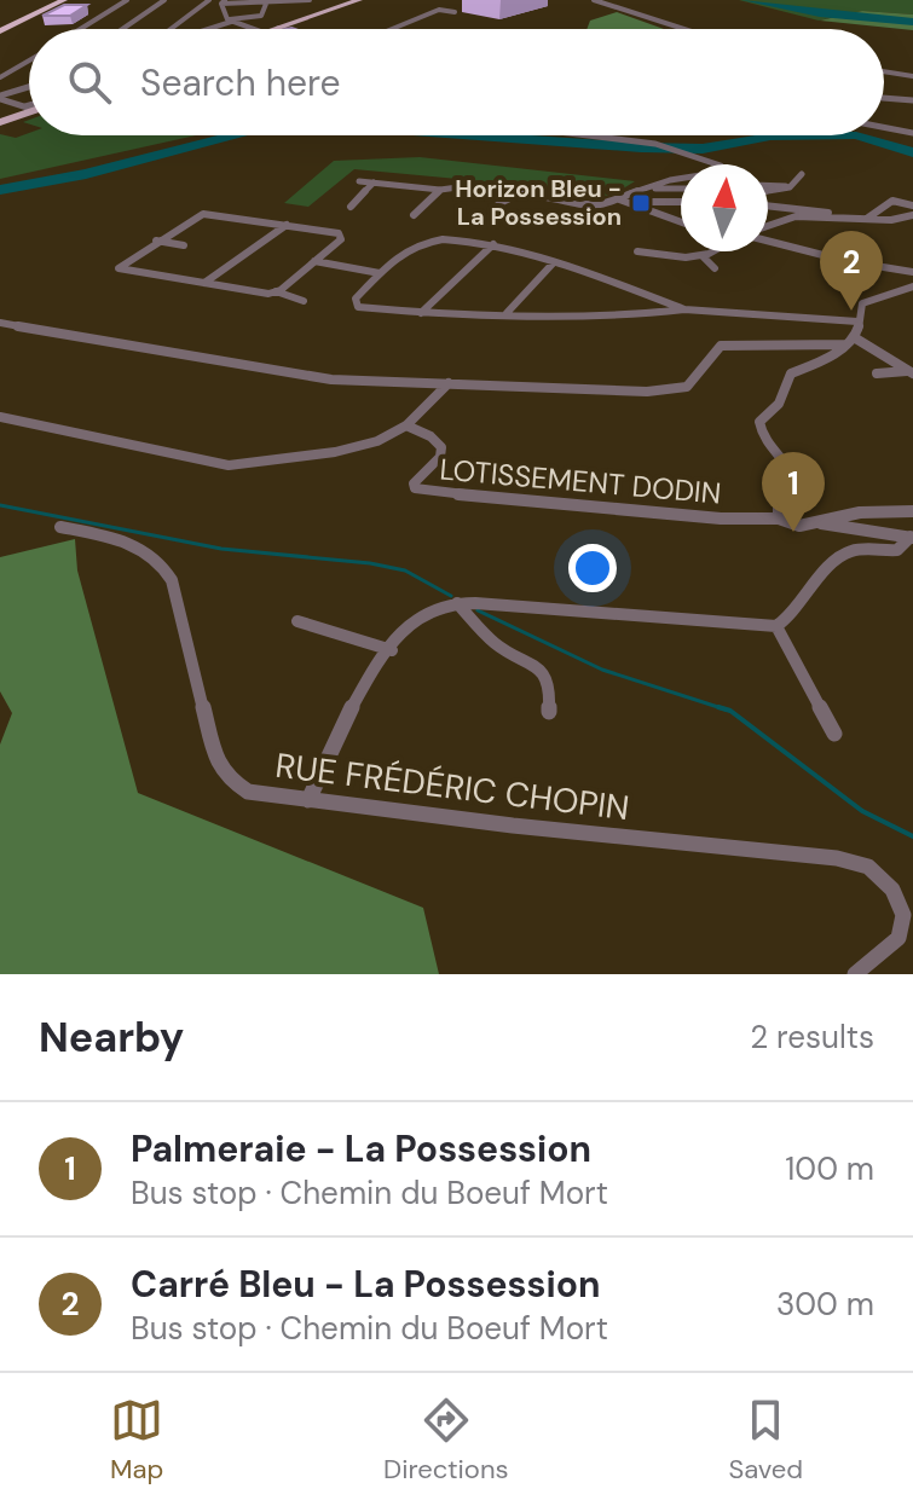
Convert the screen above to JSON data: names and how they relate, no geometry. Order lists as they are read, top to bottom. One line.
{"streets":{"street":["LOTISSEMENT DODIN","RUE FRÉDÉRIC CHOPIN"]},"places":{"transit":["Horizon Bleu - La Possession"]},"north":"top","page":{"search":"Search here","pins":["2","1"],"heading":["Nearby","2 results"],"list":[{"mark":"1","name":"Palmeraie - La Possession","note":"Bus stop · Chemin du Boeuf Mort","value":"100 m"},{"mark":"2","name":"Carré Bleu - La Possession","note":"Bus stop · Chemin du Boeuf Mort","value":"300 m"}],"nav":["Map","Directions","Saved"]}}
